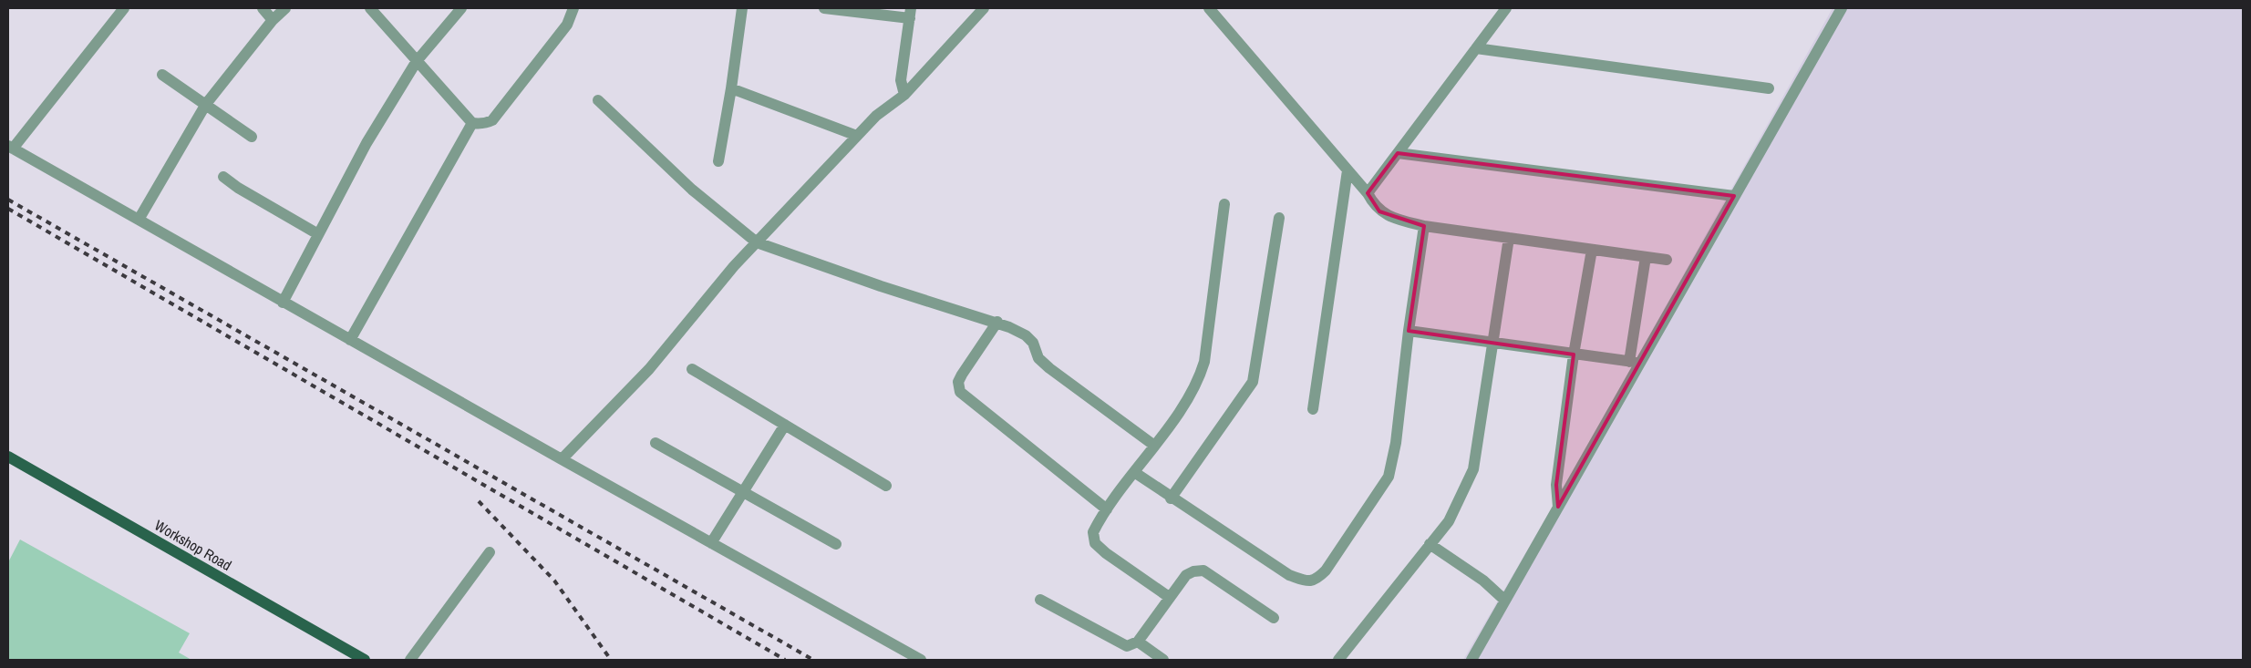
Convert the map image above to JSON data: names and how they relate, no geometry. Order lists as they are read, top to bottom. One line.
{"streets":{"main road":["Workshop Road"]}}
